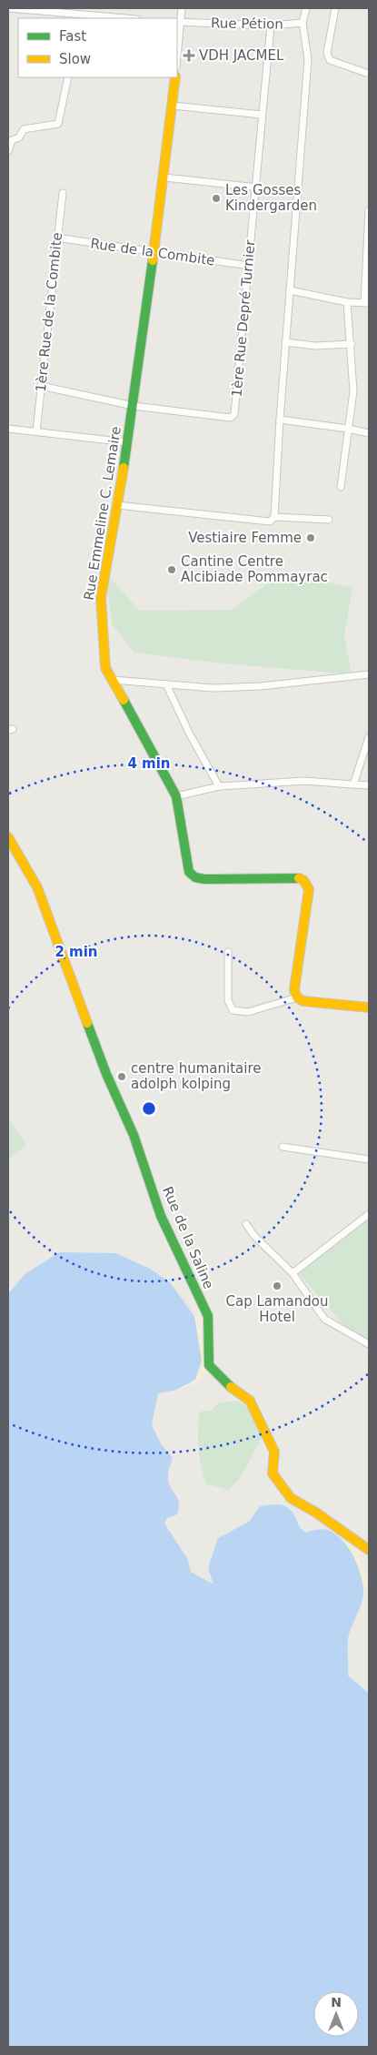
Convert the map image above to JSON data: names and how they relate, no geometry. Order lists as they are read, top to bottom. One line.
{"streets":{"street":["Rue Pétion","Rue de la Combite","1ère Rue de la Combite","1ère Rue Depré Turnier","Rue Emmeline C. Lemaire","Rue de la Saline"]},"crossings":[["Rue Pétion","1ère Rue Depré Turnier"],["Rue de la Combite","1ère Rue de la Combite"],["Rue de la Combite","1ère Rue Depré Turnier"],["Rue de la Combite","Rue Emmeline C. Lemaire"],["1ère Rue de la Combite","1ère Rue Depré Turnier"],["1ère Rue Depré Turnier","Rue Emmeline C. Lemaire"]],"places":{"health":["VDH JACMEL"],"other":["Les Gosses Kindergarden","Vestiaire Femme","Cantine Centre Alcibiade Pommayrac","centre humanitaire adolph kolping","Cap Lamandou Hotel"]},"legend":["Fast","Slow"],"north":"top","rings":["4 min","2 min"]}
